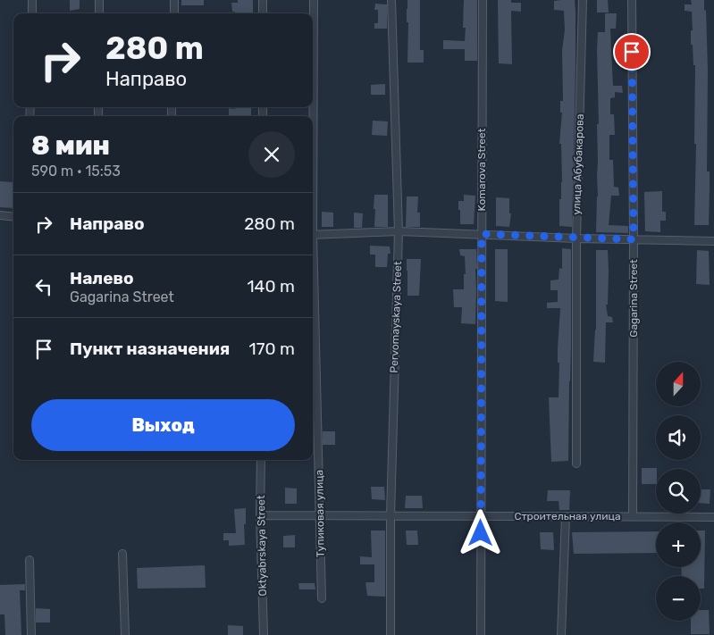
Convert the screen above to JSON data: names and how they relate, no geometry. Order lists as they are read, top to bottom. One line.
{"streets":{"street":["улица Абубакарова","Komarova Street","Gagarina Street","Pervomayskaya Street","Тупиковая улица","Строительная улица","Oktyabrskaya Street"]},"crossings":[["Komarova Street","Строительная улица"],["Gagarina Street","Строительная улица"],["Pervomayskaya Street","Строительная улица"],["Тупиковая улица","Строительная улица"],["Строительная улица","Oktyabrskaya Street"]],"north":"top","page":{"turn":["280 m","Направо"],"heading":["8 мин","590 m · 15:53"],"list":[{"name":"Направо","value":"280 m"},{"name":"Налево","note":"Gagarina Street","value":"140 m"},{"name":"Пункт назначения","value":"170 m"}],"map_buttons":["+","−"],"buttons":"Выход"}}
